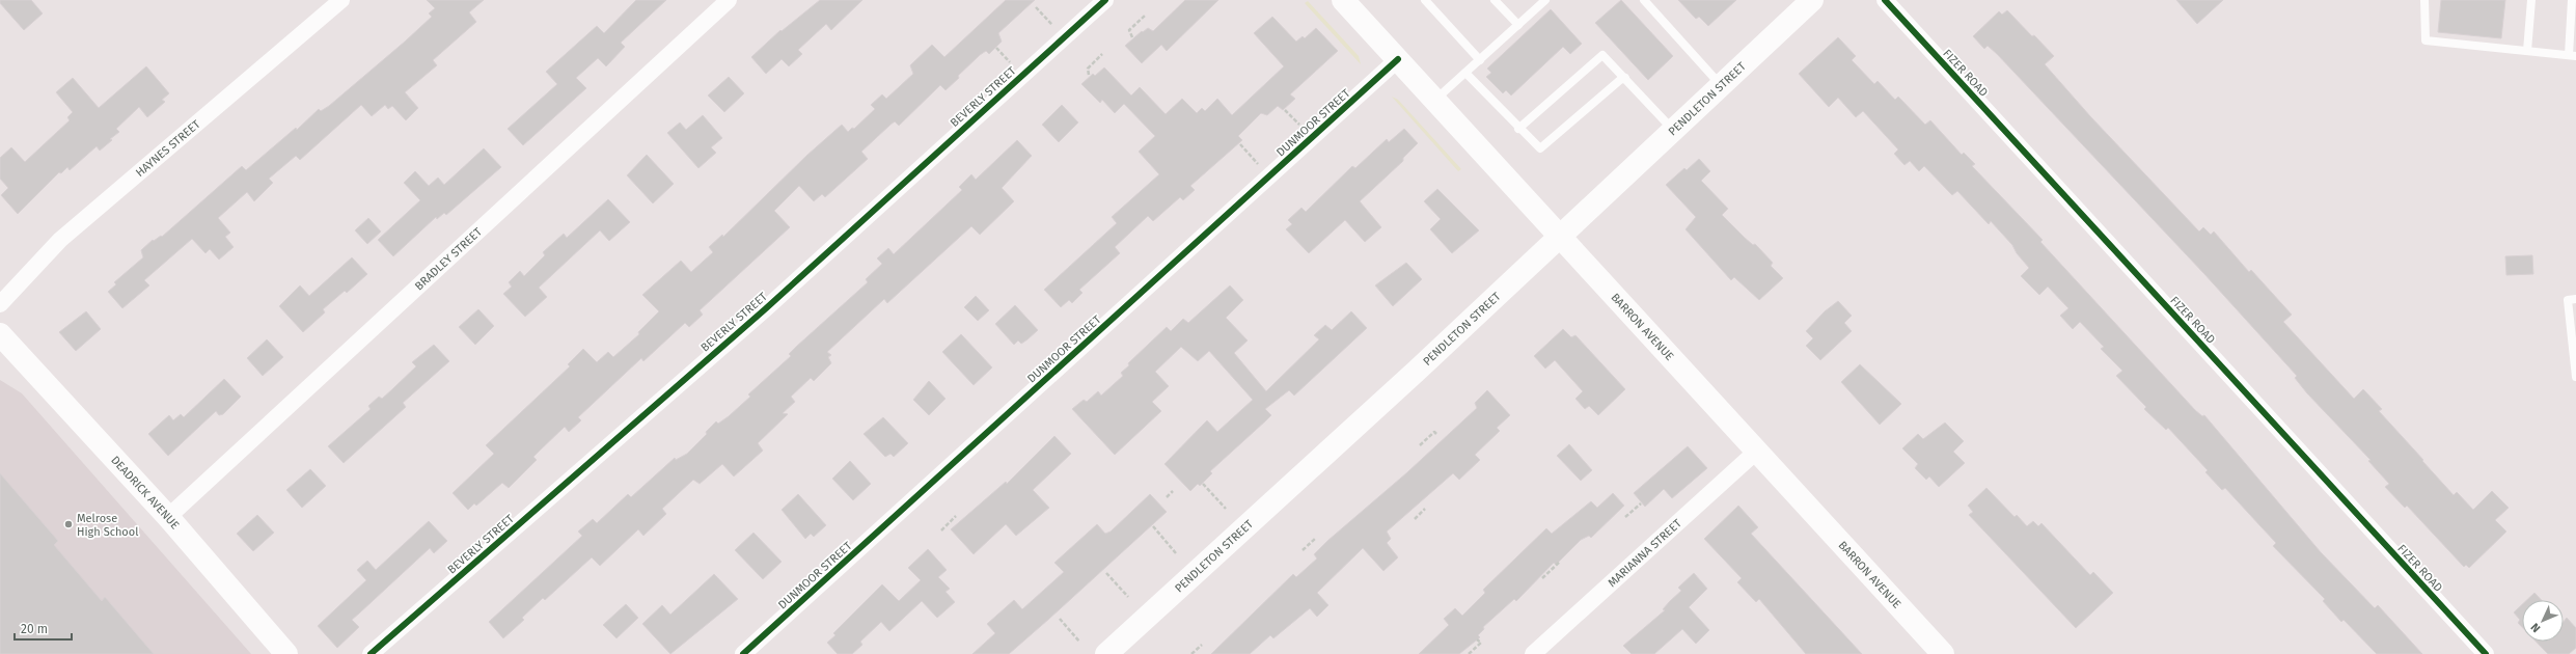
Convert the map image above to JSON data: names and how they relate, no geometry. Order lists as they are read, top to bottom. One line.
{"streets":{"main road":["PENDLETON STREET","BARRON AVENUE","DEADRICK AVENUE"],"street":["FIZER ROAD","BEVERLY STREET","DUNMOOR STREET","HAYNES STREET","BRADLEY STREET","MARIANNA STREET"]},"crossings":[["PENDLETON STREET","BARRON AVENUE"],["DUNMOOR STREET","BARRON AVENUE"],["BRADLEY STREET","DEADRICK AVENUE"],["BARRON AVENUE","MARIANNA STREET"]],"places":["Melrose High School"],"scale_bar":"20 m","north":"bottom left"}
